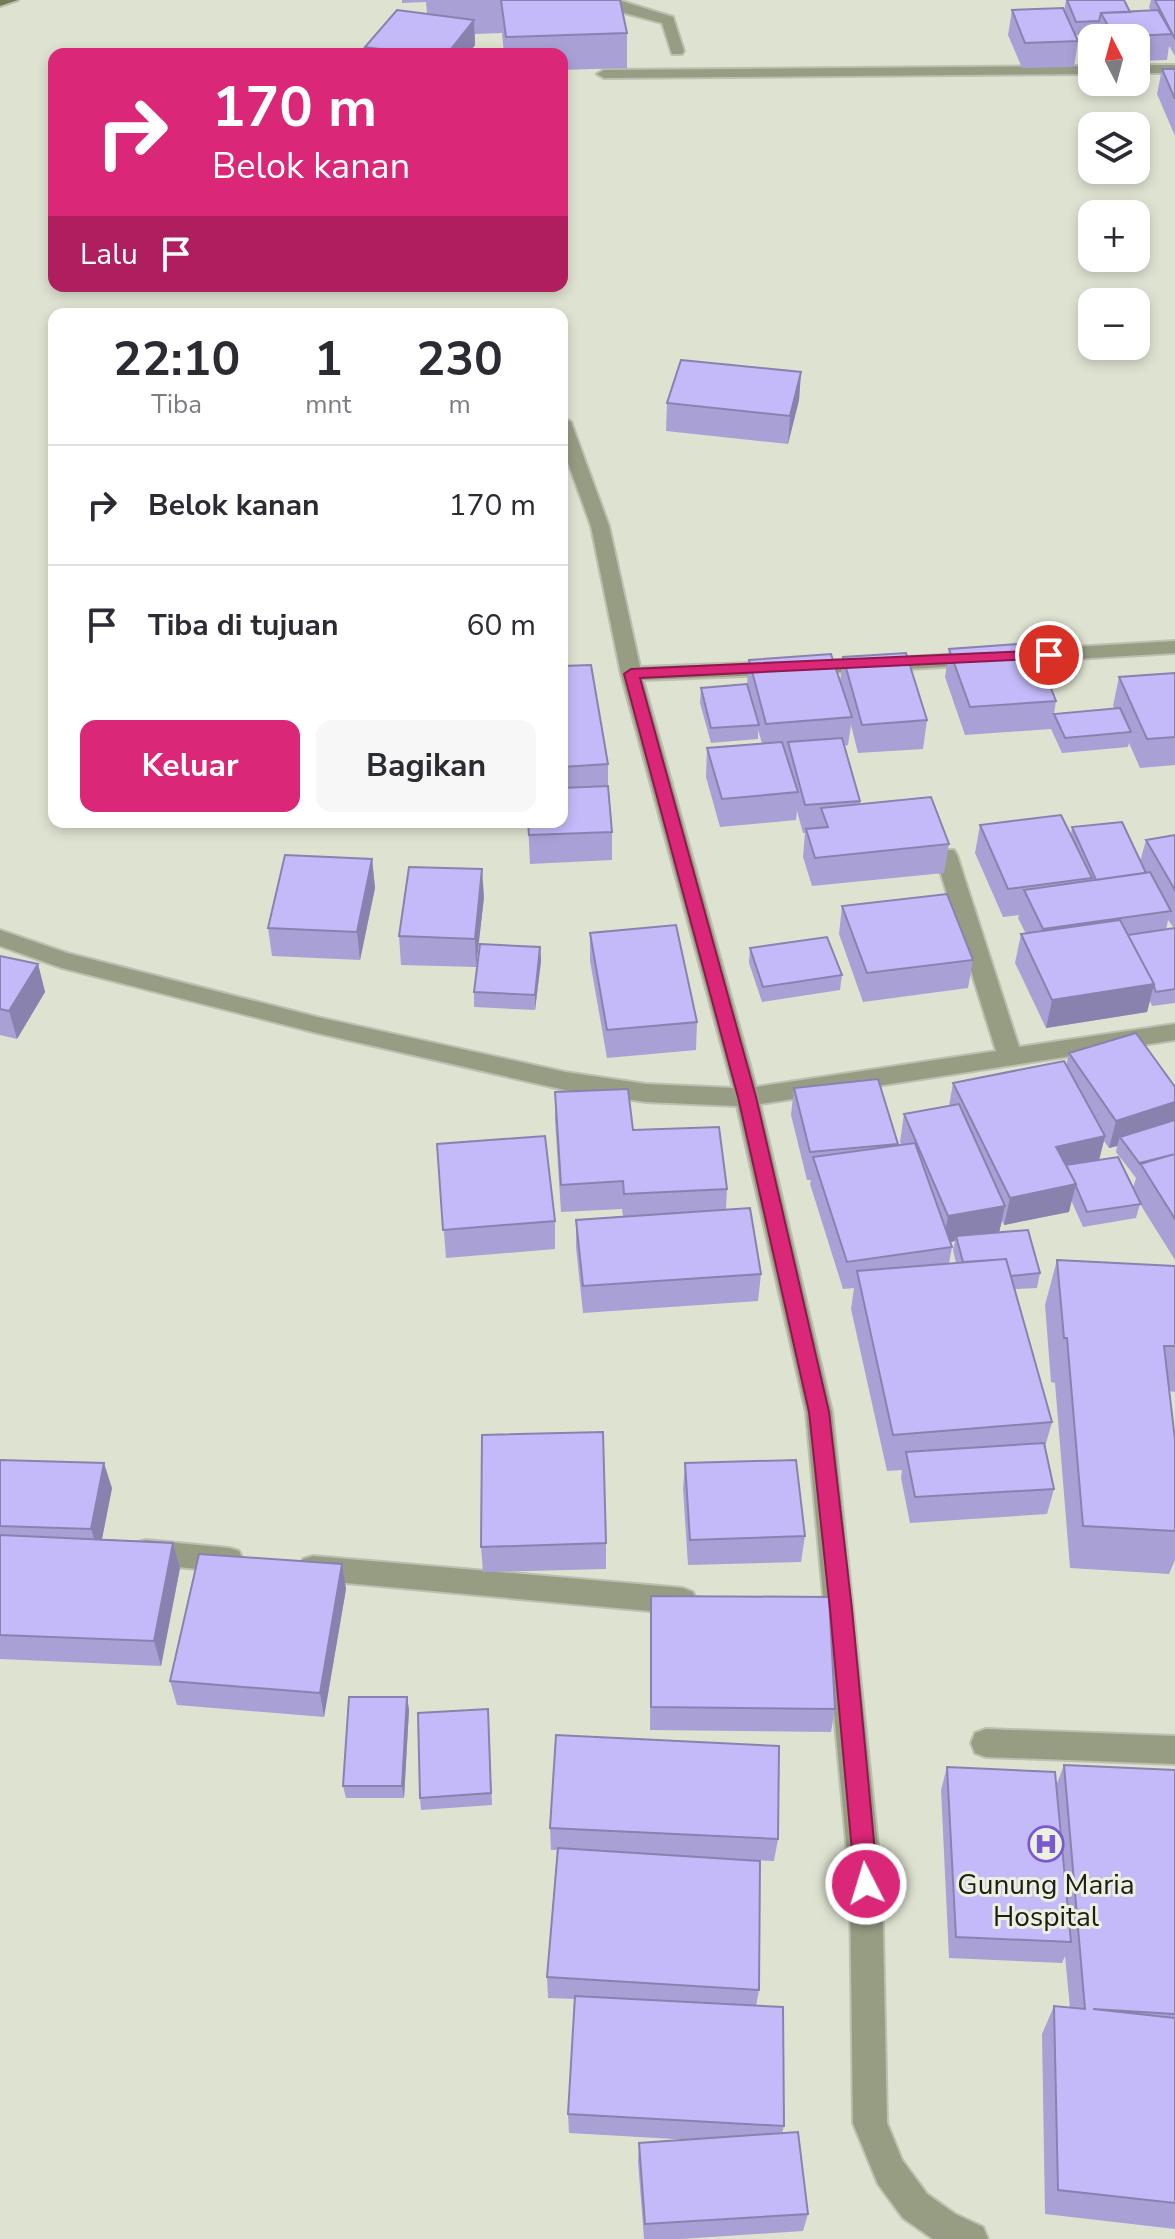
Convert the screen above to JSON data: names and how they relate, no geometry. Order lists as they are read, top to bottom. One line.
{"places":{"hospital":["Gunung Maria Hospital"]},"north":"top","page":{"map_buttons":["+","−"],"turn":["170 m","Belok kanan"],"then":"Lalu","eta":["22:10","Tiba","1","mnt","230","m"],"list":[{"name":"Belok kanan","value":"170 m"},{"name":"Tiba di tujuan","value":"60 m"}],"buttons":["Keluar","Bagikan"]}}
